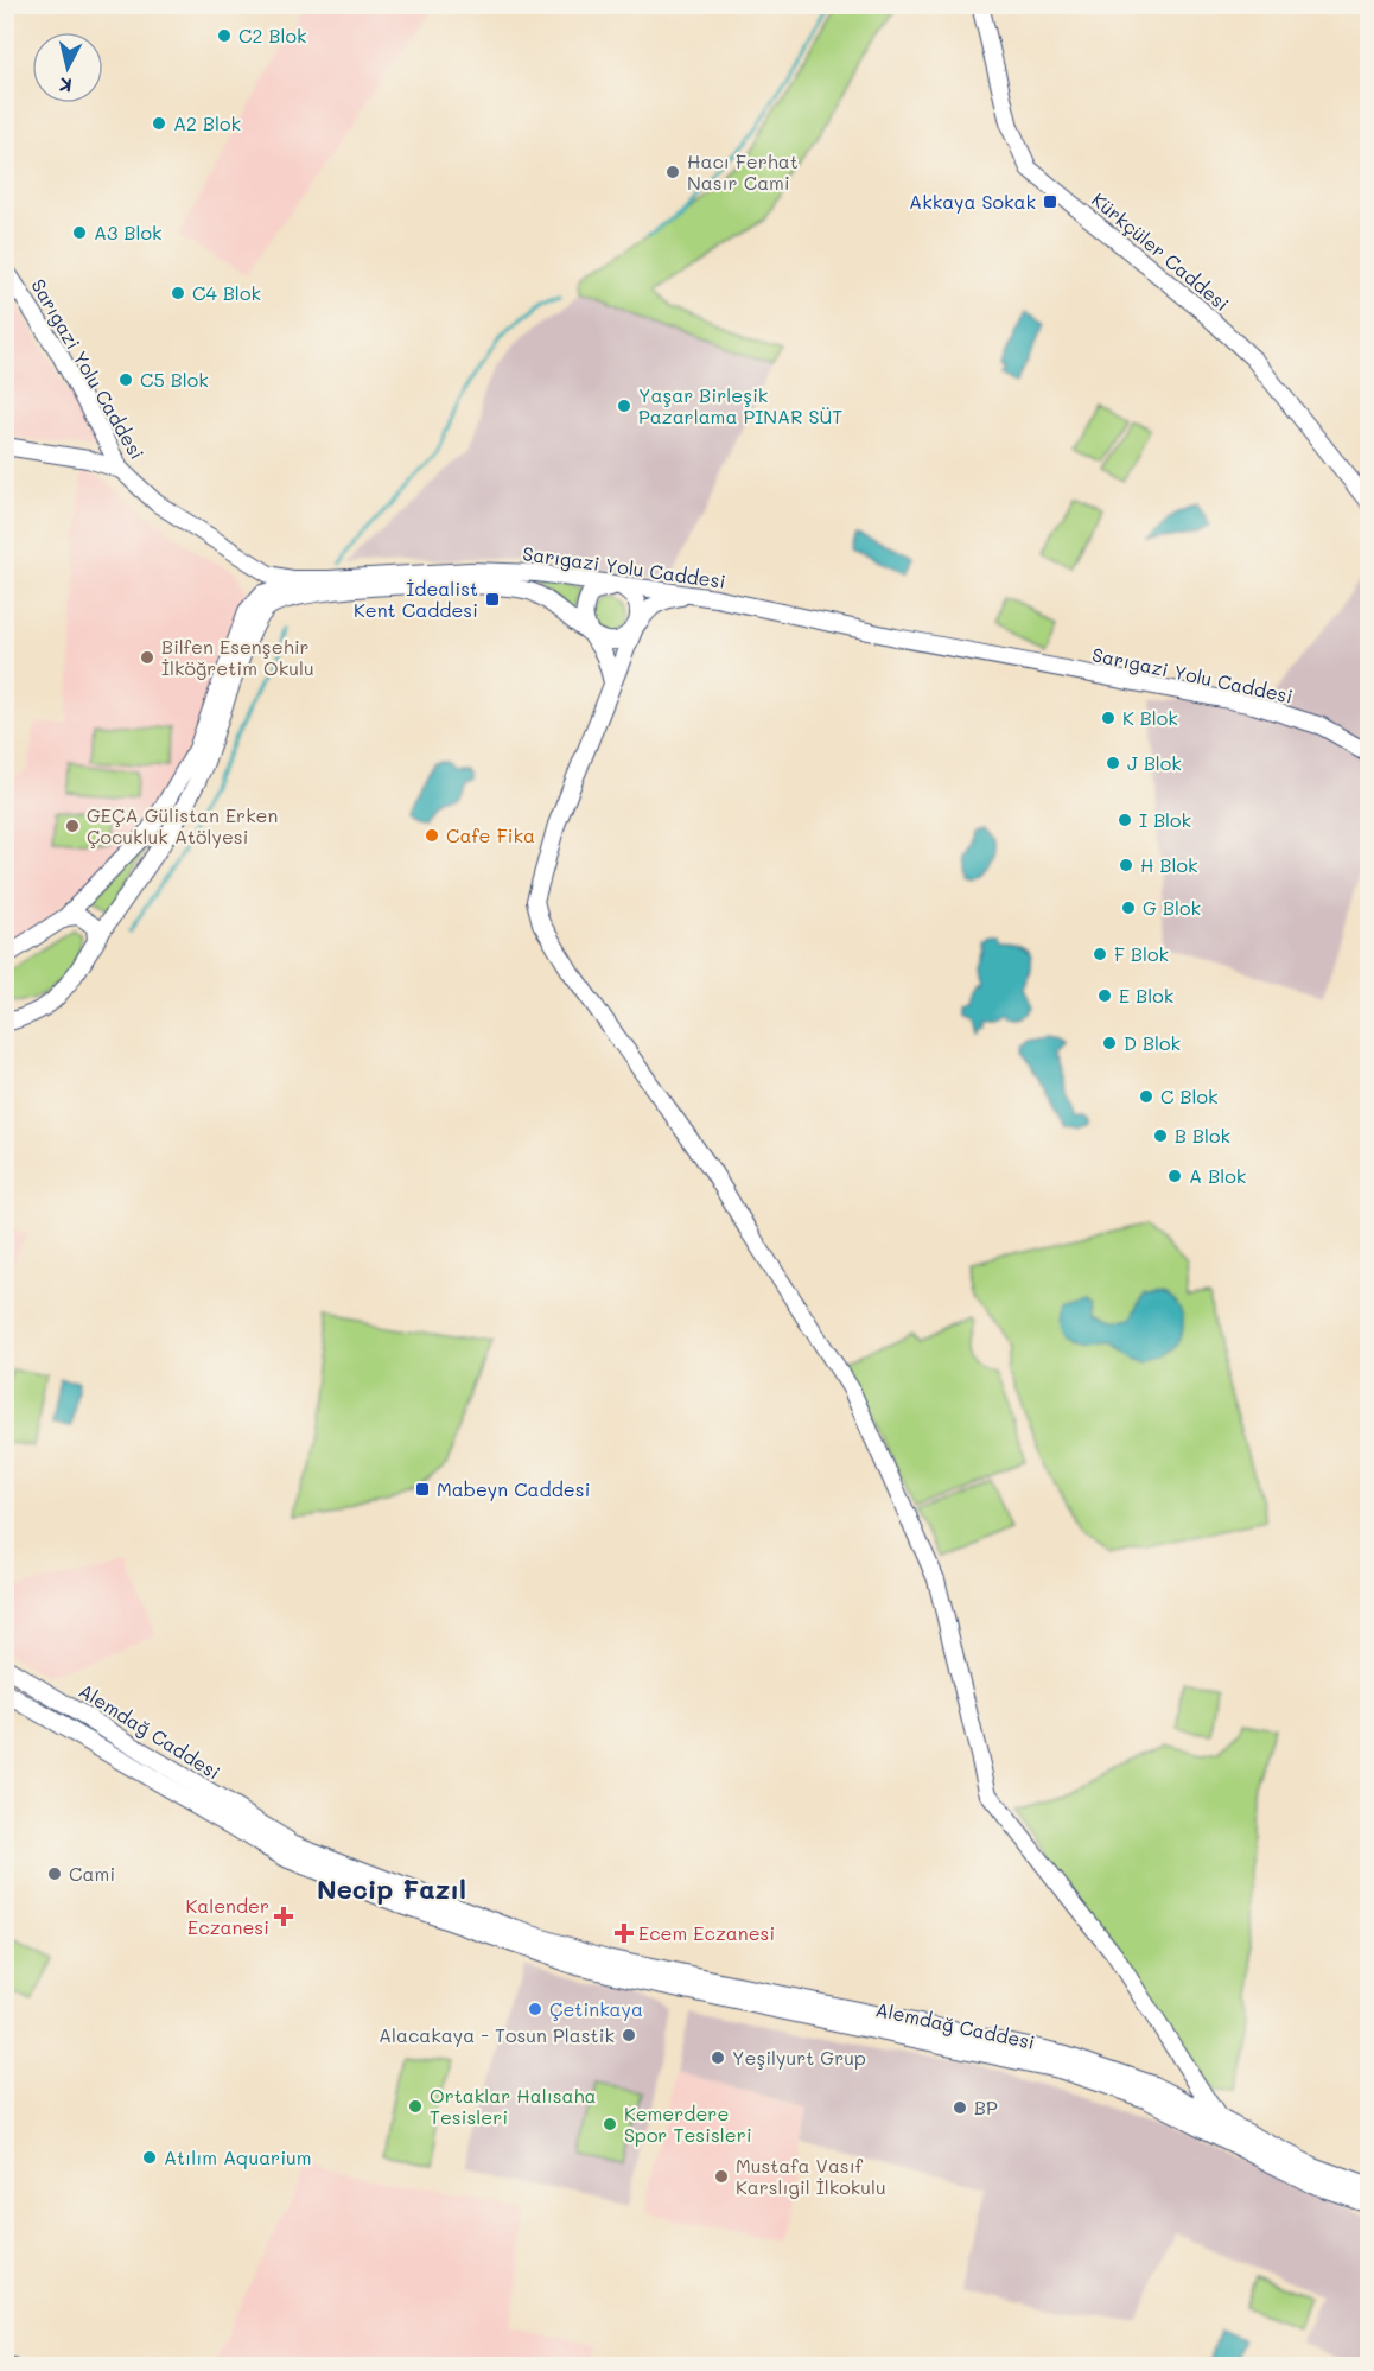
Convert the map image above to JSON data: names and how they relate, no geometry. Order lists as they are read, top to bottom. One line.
{"streets":{"main road":["Alemdağ Caddesi"],"street":["Kürkçüler Caddesi","Sarıgazi Yolu Caddesi"]},"districts":["Necip Fazıl"],"places":{"other":["C2 Blok","A2 Blok","Hacı Ferhat Nasır Cami","A3 Blok","C4 Blok","C5 Blok","Yaşar Birleşik Pazarlama PINAR SÜT","Bilfen Esenşehir İlköğretim Okulu","K Blok","J Blok","I Blok","GEÇA Gülistan Erken Çocukluk Atölyesi","Cafe Fika","H Blok","G Blok","F Blok","E Blok","D Blok","C Blok","B Blok","A Blok","Cami","Çetinkaya","Alacakaya - Tosun Plastik","Yeşilyurt Grup","Ortaklar Halısaha Tesisleri","BP","Kemerdere Spor Tesisleri","Atılım Aquarium","Mustafa Vasıf Karslıgil İlkokulu"],"transit":["Akkaya Sokak","İdealist Kent Caddesi","Mabeyn Caddesi"],"health":["Kalender Eczanesi","Ecem Eczanesi"]},"north":"bottom"}
